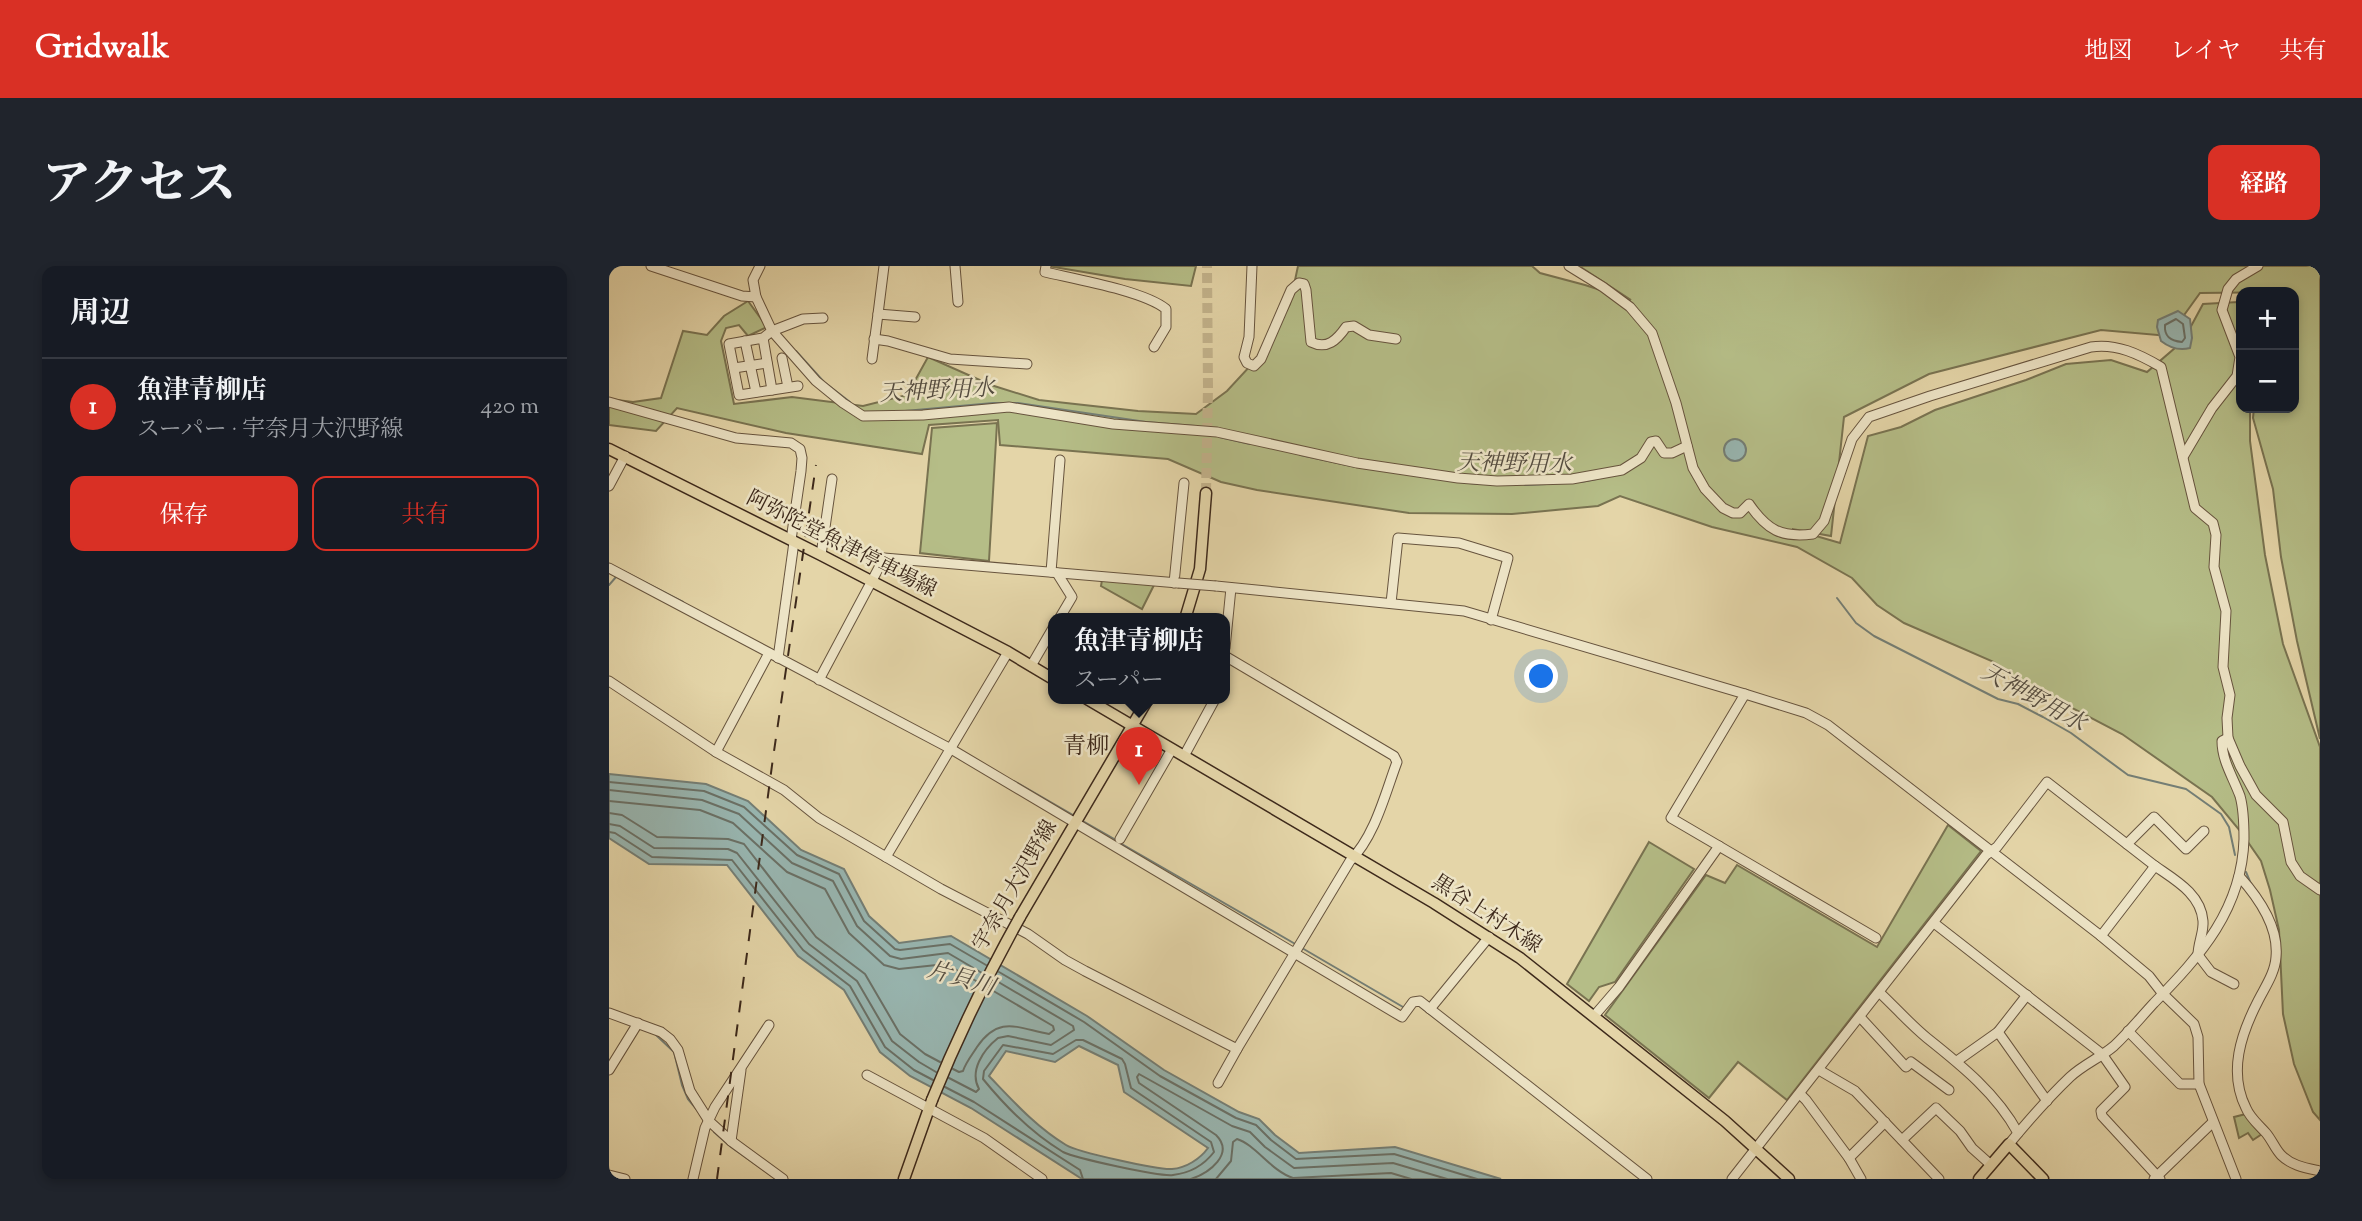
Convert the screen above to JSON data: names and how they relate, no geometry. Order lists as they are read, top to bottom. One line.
{"streets":{"main road":["阿弥陀堂魚津停車場線","宇奈月大沢野線","黒谷上村木線"]},"crossings":[["宇奈月大沢野線","黒谷上村木線"]],"districts":["青柳"],"water":["天神野用水","片貝川"],"page":{"header":"Gridwalk","nav":["地図","レイヤ","共有"],"title":"アクセス","buttons":["経路",["保存","共有"]],"heading":"周辺","map_buttons":["+","−"],"list":[{"mark":"1","name":"魚津青柳店","note":"スーパー · 宇奈月大沢野線","value":"420 m"}],"popup":["魚津青柳店","スーパー"],"pins":"1"}}
